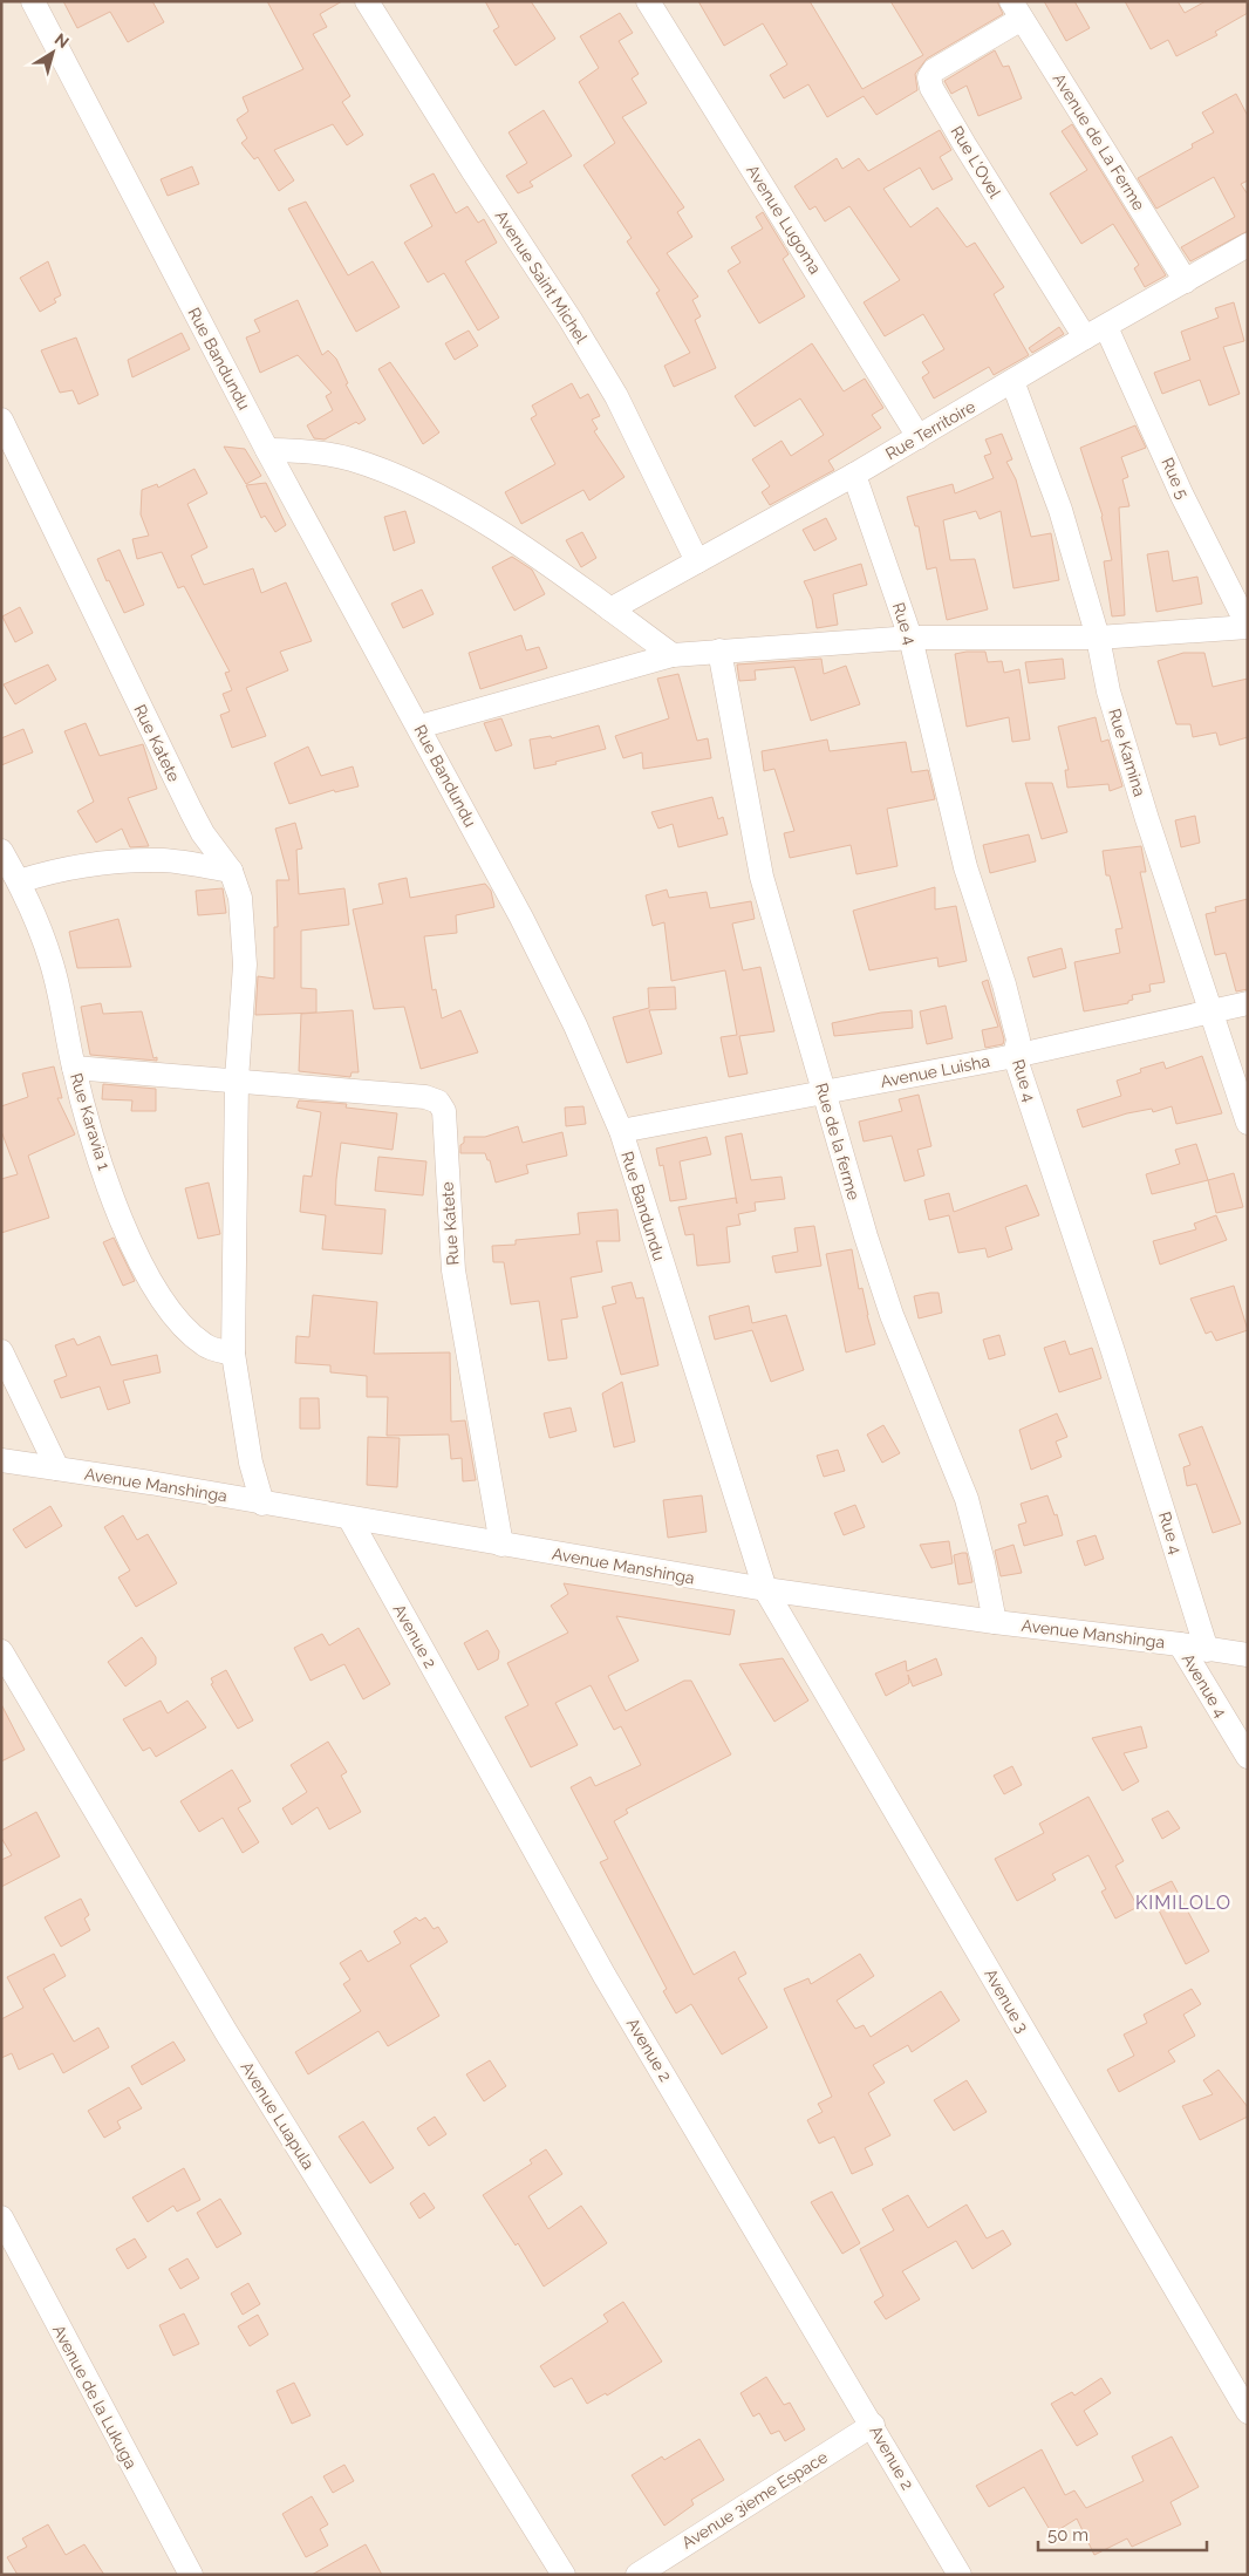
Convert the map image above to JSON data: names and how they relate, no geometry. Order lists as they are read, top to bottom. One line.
{"streets":{"street":["Avenue de La Ferme","Rue L'Ovel","Avenue Lugoma","Avenue Saint Michel","Rue Bandundu","Rue Territoire","Rue 5","Rue 4","Rue Katete","Rue Kamina","Avenue Luisha","Rue Karavia 1","Rue de la ferme","Avenue Manshinga","Avenue 2","Avenue 4","Avenue 3","Avenue Luapula","Avenue de la Lukuga","Avenue 3ieme Espace"]},"crossings":[["Avenue de La Ferme","Rue L'Ovel"],["Avenue de La Ferme","Rue Territoire"],["Rue L'Ovel","Rue Territoire"],["Avenue Lugoma","Rue Territoire"],["Avenue Saint Michel","Rue Territoire"],["Rue Bandundu","Avenue Luisha"],["Rue Bandundu","Avenue Manshinga"],["Rue Bandundu","Avenue 3"],["Rue Territoire","Rue 5"],["Rue Territoire","Rue 4"],["Rue Territoire","Rue Kamina"],["Rue 4","Avenue Luisha"],["Rue 4","Avenue Manshinga"],["Rue Katete","Rue Karavia 1"],["Rue Katete","Avenue Manshinga"],["Rue Kamina","Avenue Luisha"],["Avenue Luisha","Rue de la ferme"],["Rue de la ferme","Avenue Manshinga"],["Avenue Manshinga","Avenue 2"],["Avenue Manshinga","Avenue 4"],["Avenue Manshinga","Avenue 3"],["Avenue 2","Avenue 3ieme Espace"]],"districts":["KIMILOLO"],"scale_bar":"50 m","north":"top right"}
